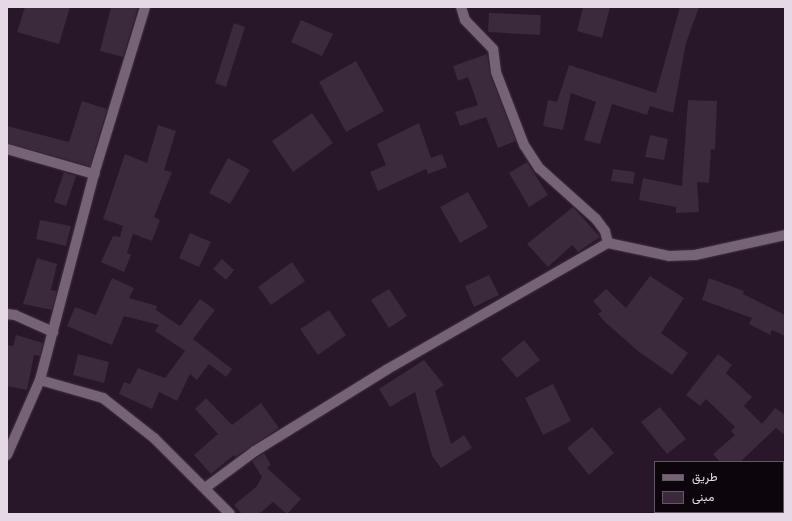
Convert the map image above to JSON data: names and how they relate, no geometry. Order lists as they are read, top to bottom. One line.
{"legend":["طريق","مبنى"]}
